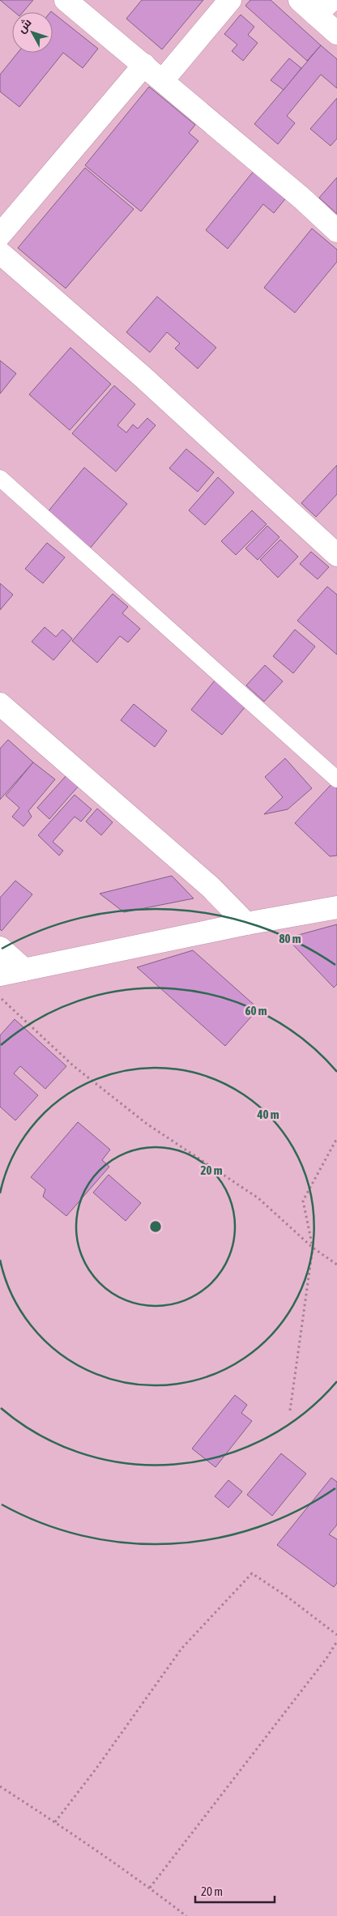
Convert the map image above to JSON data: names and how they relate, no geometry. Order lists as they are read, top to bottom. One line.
{"scale_bar":"20 m","north":"top left","rings":["80 m","60 m","40 m","20 m"]}
